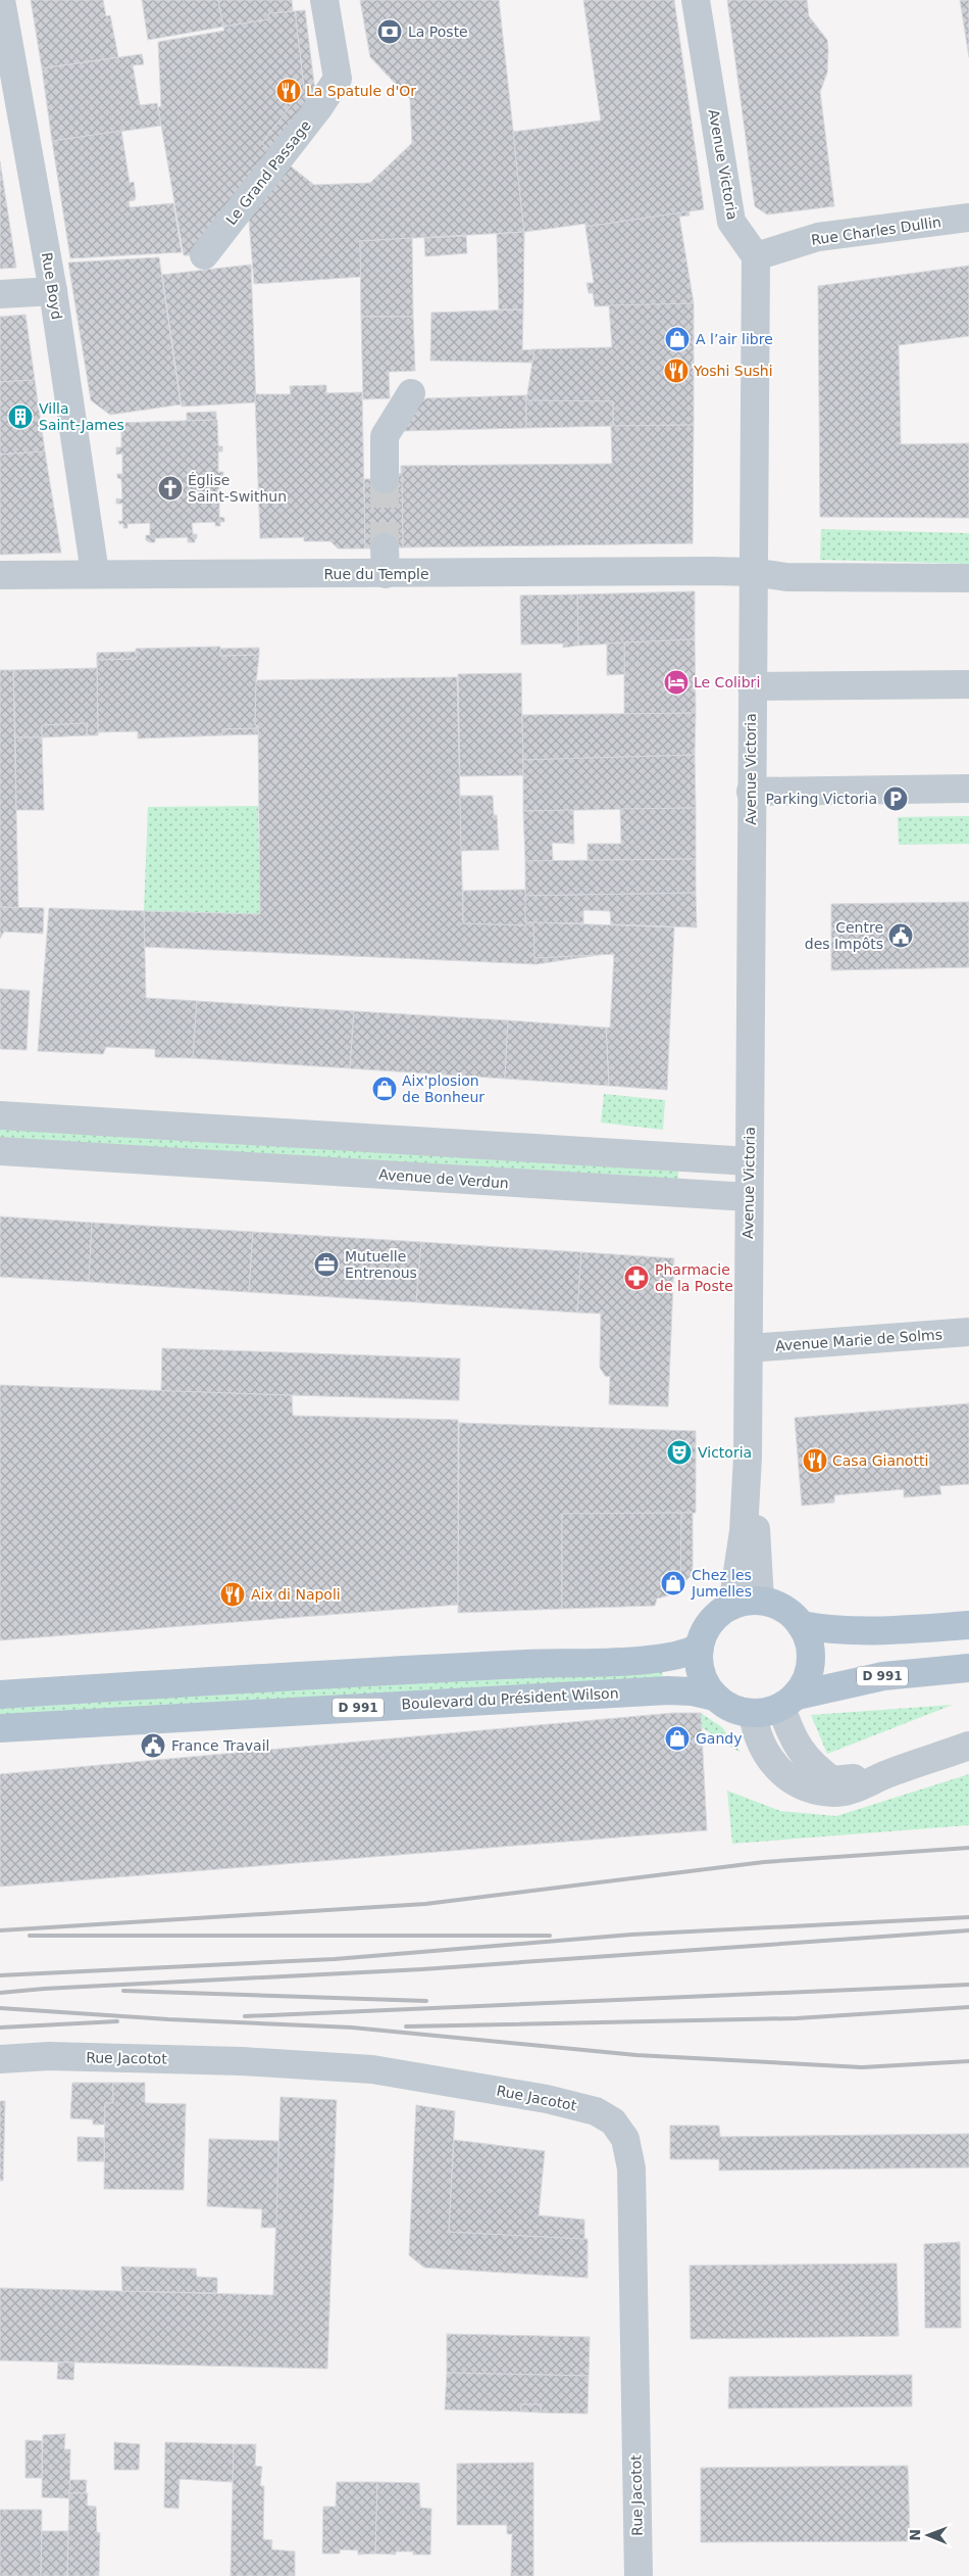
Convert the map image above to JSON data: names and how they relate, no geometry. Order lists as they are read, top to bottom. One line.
{"streets":{"main road":["D 991","Boulevard du Président Wilson"],"street":["Avenue Victoria","Le Grand Passage","Rue Charles Dullin","Rue Boyd","Rue du Temple","Avenue de Verdun","Avenue Marie de Solms","Rue Jacotot"]},"crossings":[["Avenue Victoria","Rue Charles Dullin"],["Avenue Victoria","Rue du Temple"],["Avenue Victoria","Avenue de Verdun"],["Avenue Victoria","Avenue Marie de Solms"],["Avenue Victoria","D 991"],["Avenue Victoria","Boulevard du Président Wilson"],["Rue Boyd","Rue du Temple"],["D 991","Boulevard du Président Wilson"]],"places":{"bank":["La Poste"],"restaurant":["La Spatule d'Or","Yoshi Sushi","Casa Gianotti","Aix di Napoli"],"shop":["A l’air libre","Aix'plosion de Bonheur","Chez les Jumelles","Gandy"],"building":["Villa Saint-James"],"church":["Église Saint-Swithun"],"hotel":["Le Colibri"],"parking":["Parking Victoria"],"public building":["Centre des Impôts","France Travail"],"office":["Mutuelle Entrenous"],"pharmacy":["Pharmacie de la Poste"],"theatre":["Victoria"]},"north":"left"}
